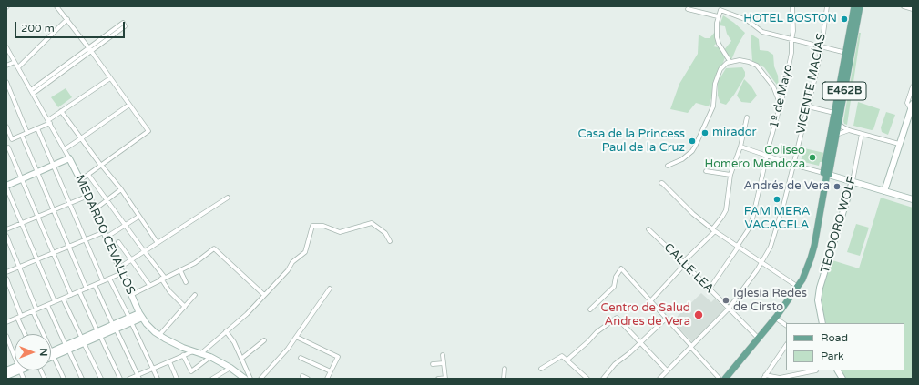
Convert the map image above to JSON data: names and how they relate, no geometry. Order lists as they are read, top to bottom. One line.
{"streets":{"main road":["E462B"],"street":["VICENTE MACÍAS","1º de Mayo","TEODORO WOLF","MEDARDO CEVALLOS","CALLE LEA"]},"crossings":[["VICENTE MACÍAS","CALLE LEA"],["E462B","CALLE LEA"],["1º de Mayo","CALLE LEA"]],"places":["HOTEL BOSTON","mirador","Casa de la Princess Paul de la Cruz","Coliseo Homero Mendoza","Andrés de Vera","FAM MERA VACACELA","Iglesia Redes de Cirsto","Centro de Salud Andres de Vera"],"legend":["Road","Park"],"scale_bar":"200 m","north":"right"}
